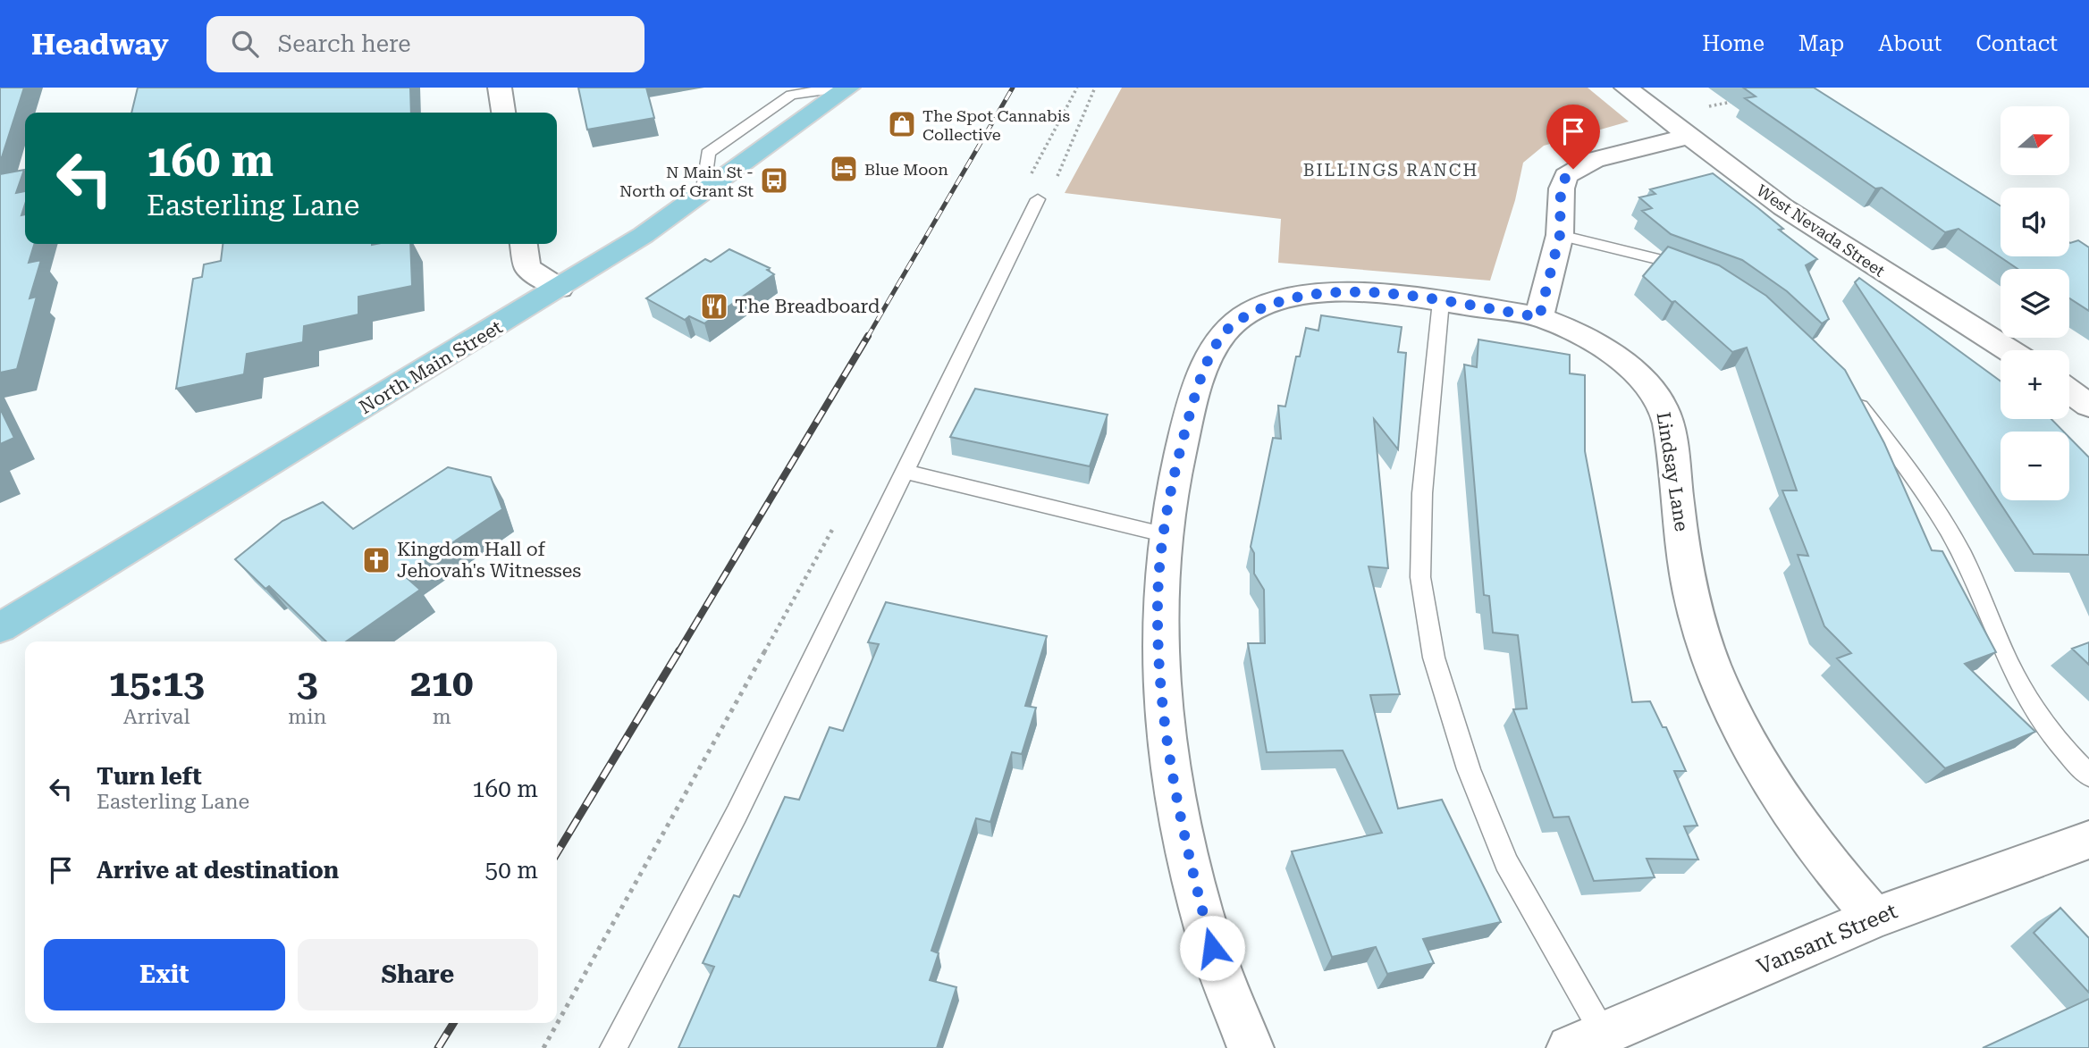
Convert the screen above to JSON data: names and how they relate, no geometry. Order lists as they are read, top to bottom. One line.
{"streets":{"main road":["North Main Street"],"street":["West Nevada Street","Lindsay Lane","Vansant Street"]},"crossings":[["Lindsay Lane","Vansant Street"]],"districts":["BILLINGS RANCH"],"places":{"shop":["The Spot Cannabis Collective"],"hotel":["Blue Moon"],"bus stop":["N Main St - North of Grant St"],"restaurant":["The Breadboard"],"church":["Kingdom Hall of Jehovah's Witnesses"]},"north":"right","page":{"header":"Headway","search":"Search here","nav":["Home","Map","About","Contact"],"map_buttons":["+","−"],"turn":["160 m","Easterling Lane"],"eta":["15:13","Arrival","3","min","210","m"],"list":[{"name":"Turn left","note":"Easterling Lane","value":"160 m"},{"name":"Arrive at destination","value":"50 m"}],"buttons":["Exit","Share"]}}
